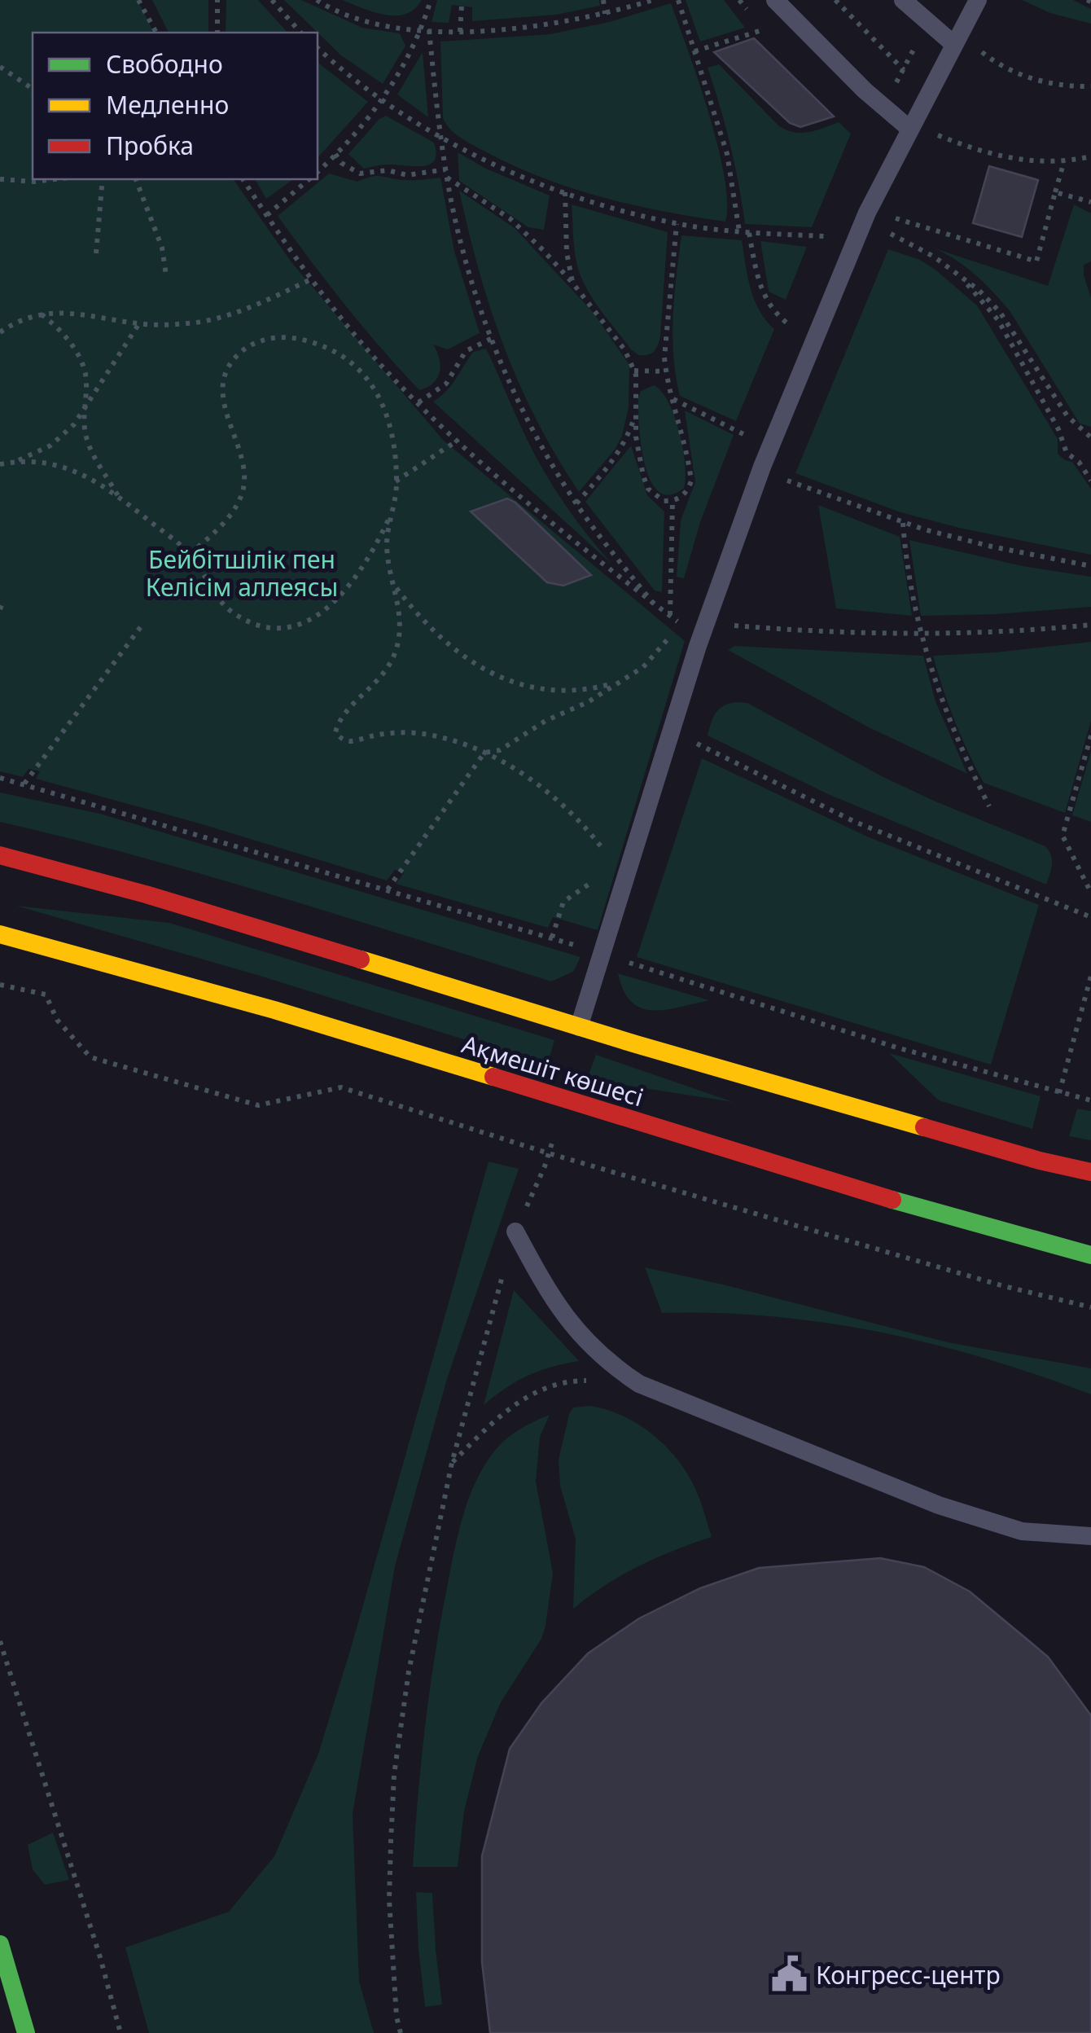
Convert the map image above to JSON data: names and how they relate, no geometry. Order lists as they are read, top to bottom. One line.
{"streets":{"street":["Ақмешіт көшесі"]},"parks":["Бейбітшілік пен Келісім аллеясы"],"places":{"public building":["Конгресс-центр"]},"legend":["Свободно","Медленно","Пробка"]}
